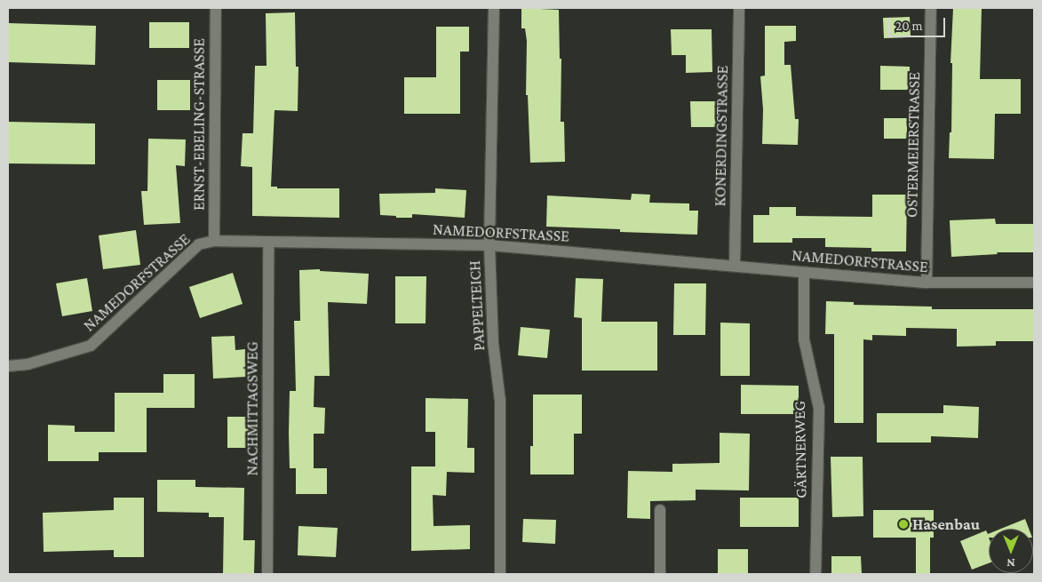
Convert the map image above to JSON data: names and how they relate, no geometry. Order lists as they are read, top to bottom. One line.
{"streets":{"street":["ERNST-EBELING-STRASSE","KONERDINGSTRASSE","OSTERMEIERSTRASSE","NAMEDORFSTRASSE","PAPPELTEICH","NACHMITTAGSWEG","GÄRTNERWEG"]},"crossings":[["ERNST-EBELING-STRASSE","NAMEDORFSTRASSE"],["KONERDINGSTRASSE","NAMEDORFSTRASSE"],["OSTERMEIERSTRASSE","NAMEDORFSTRASSE"],["NAMEDORFSTRASSE","PAPPELTEICH"],["NAMEDORFSTRASSE","NACHMITTAGSWEG"],["NAMEDORFSTRASSE","GÄRTNERWEG"]],"places":["Hasenbau"],"scale_bar":"20 m","north":"bottom"}
